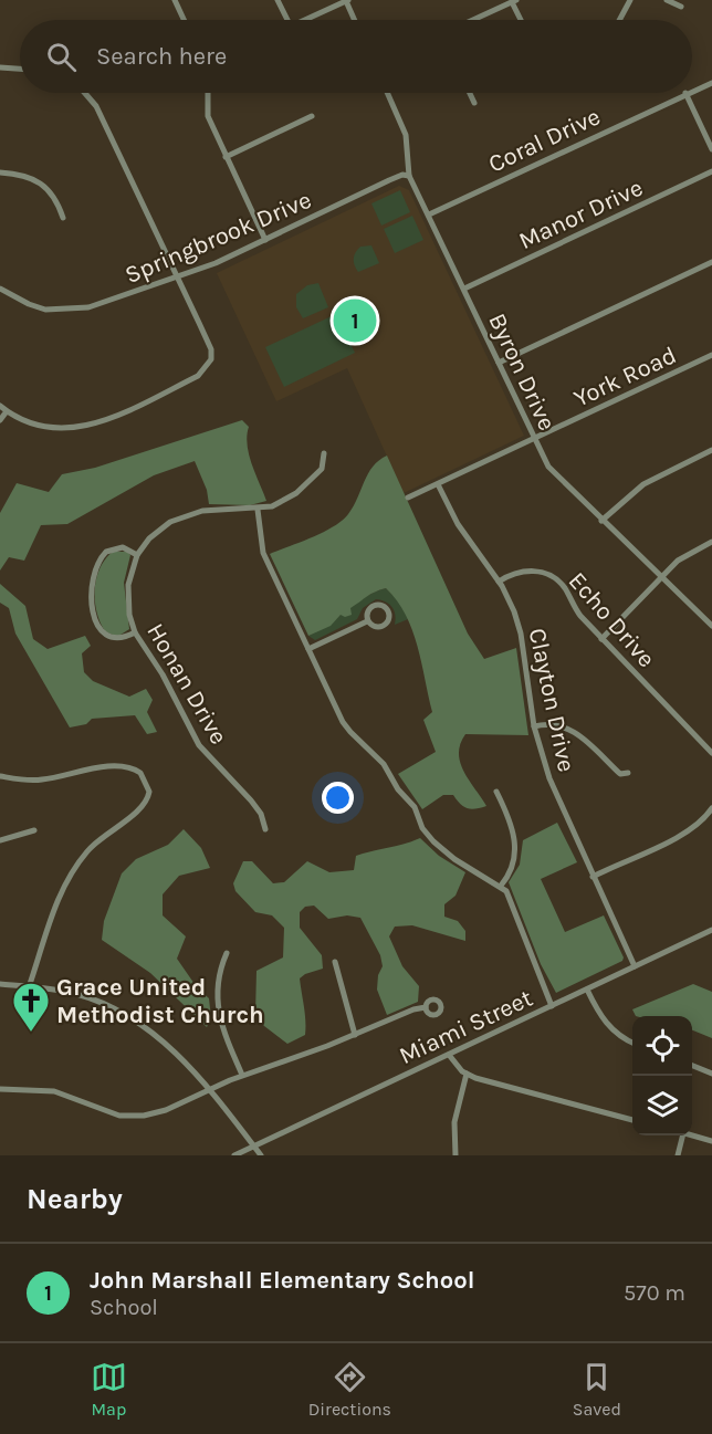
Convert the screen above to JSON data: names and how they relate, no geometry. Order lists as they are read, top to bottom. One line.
{"streets":{"street":["Coral Drive","Manor Drive","Springbrook Drive","Byron Drive","York Road","Echo Drive","Honan Drive","Clayton Drive","Miami Street"]},"crossings":[["Coral Drive","Byron Drive"],["Manor Drive","Byron Drive"],["Springbrook Drive","Byron Drive"],["Byron Drive","York Road"],["York Road","Clayton Drive"],["Echo Drive","Clayton Drive"],["Clayton Drive","Miami Street"]],"places":{"church":["Grace United Methodist Church"]},"page":{"search":"Search here","pins":"1","heading":"Nearby","list":[{"mark":"1","name":"John Marshall Elementary School","note":"School","value":"570 m"}],"nav":["Map","Directions","Saved"]}}
